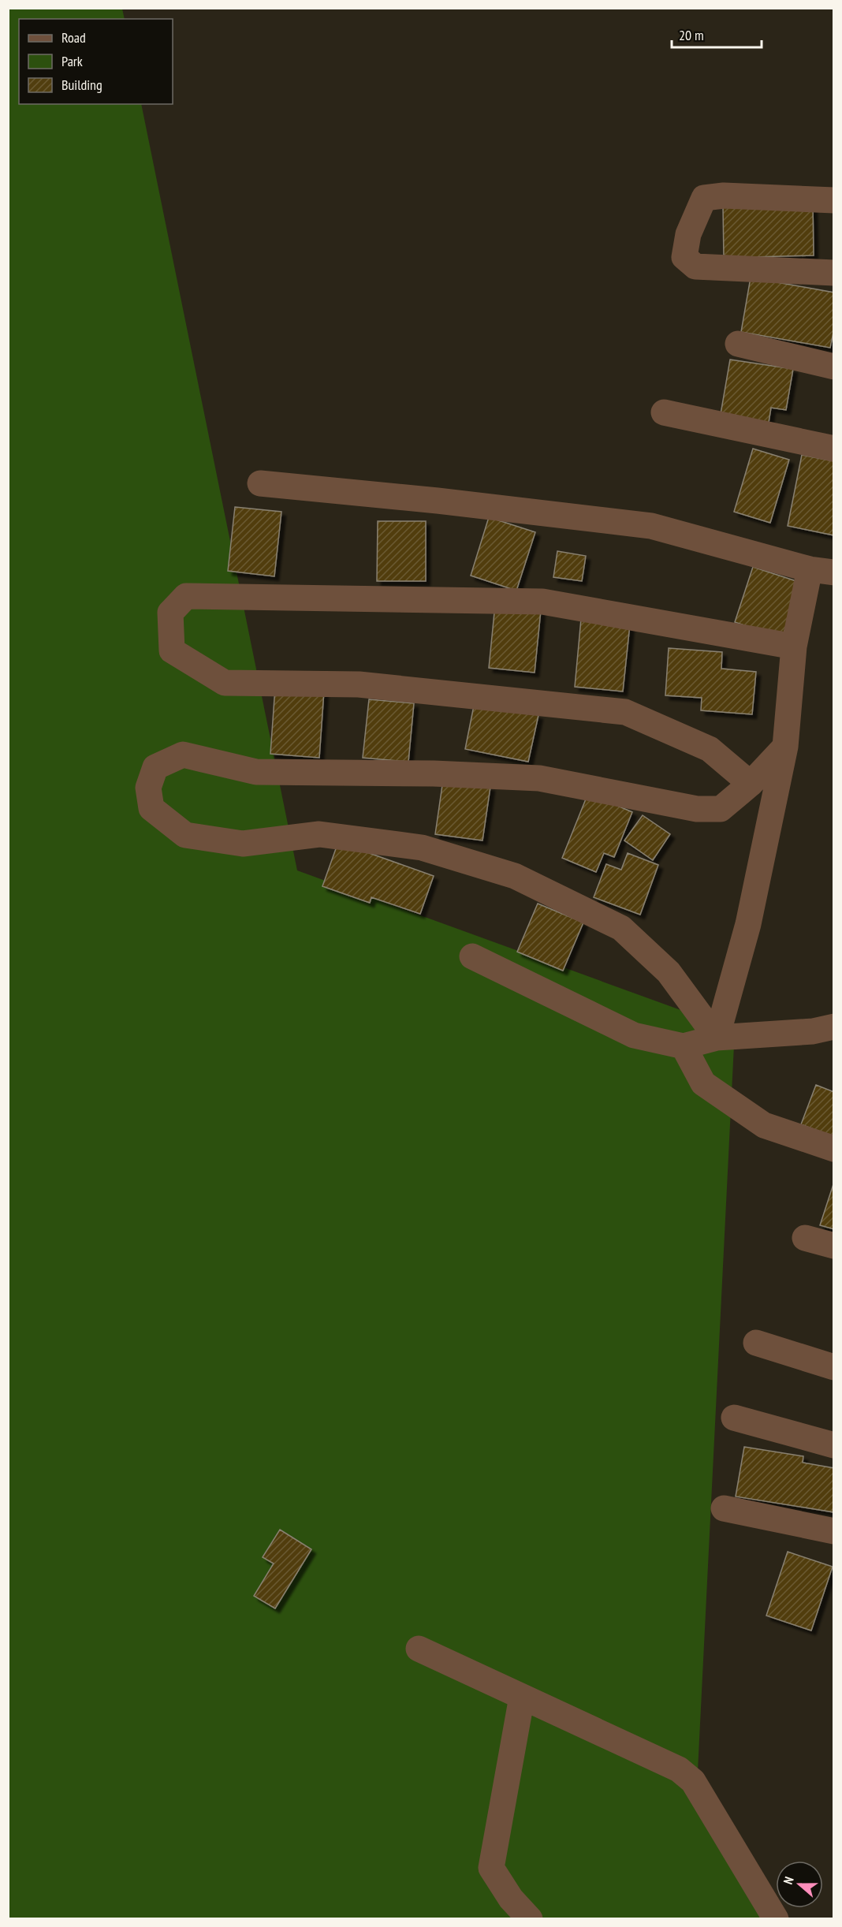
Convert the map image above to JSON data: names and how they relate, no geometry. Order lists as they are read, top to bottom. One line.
{"legend":["Road","Park","Building"],"scale_bar":"20 m","north":"left"}
